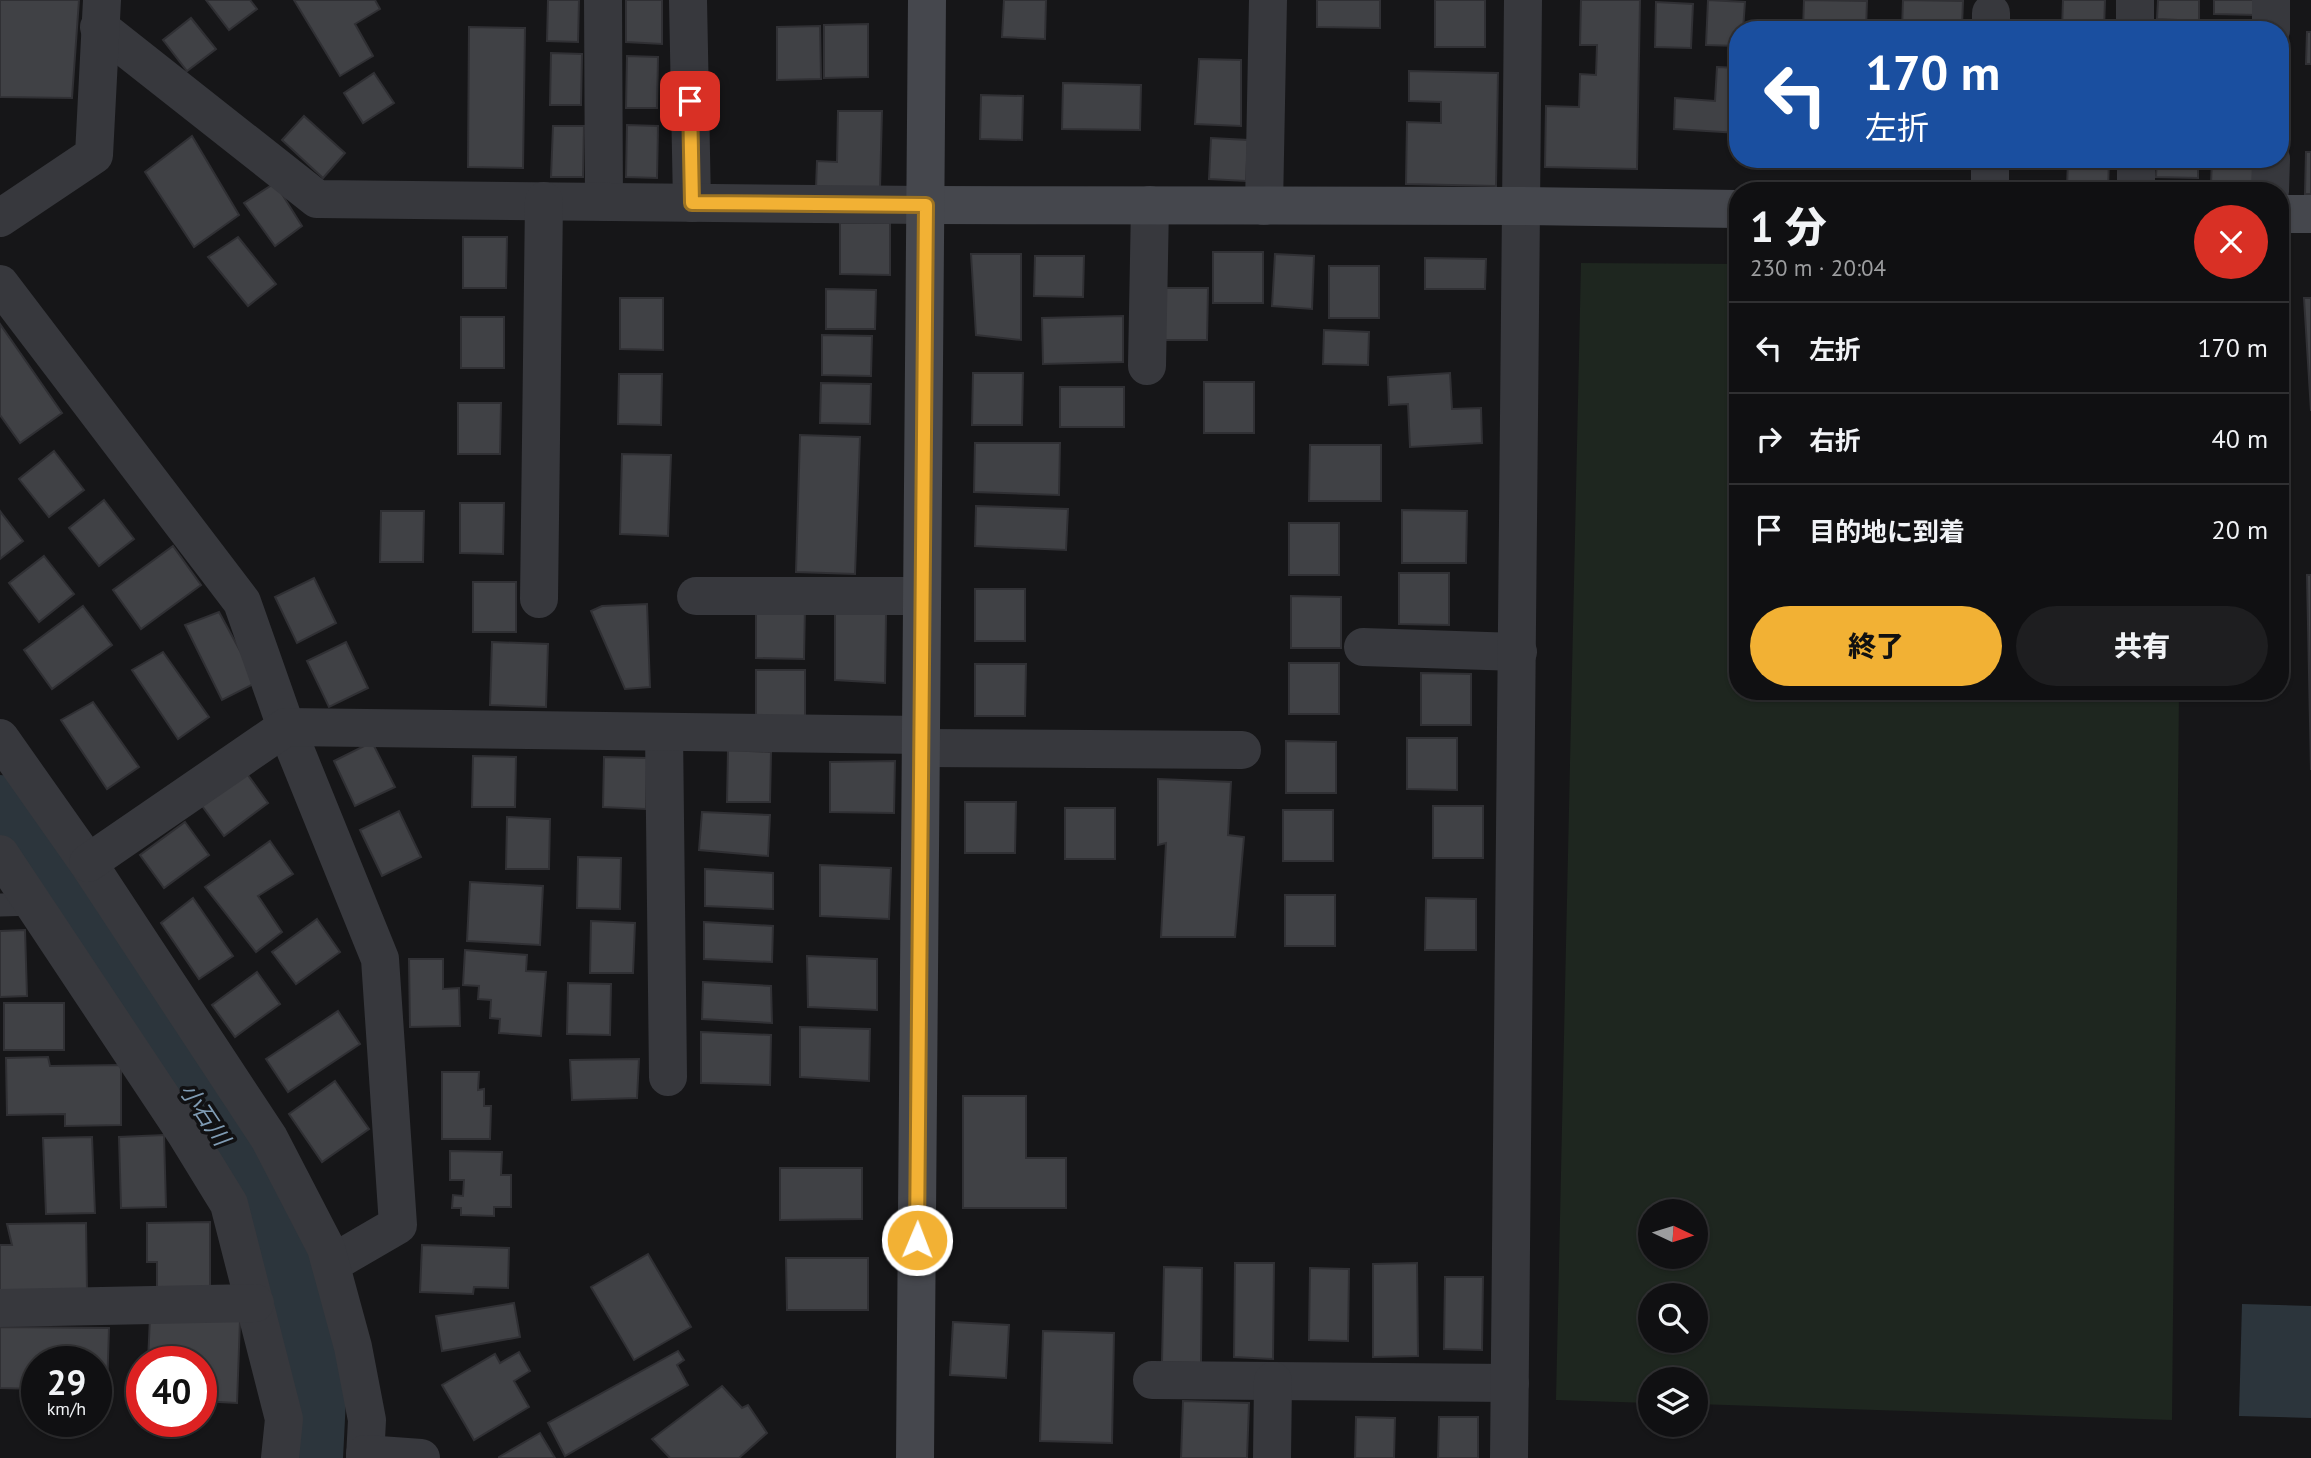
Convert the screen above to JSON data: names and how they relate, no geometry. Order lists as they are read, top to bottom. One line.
{"water":["小石川"],"north":"right","page":{"turn":["170 m","左折"],"heading":["1 分","230 m · 20:04"],"list":[{"name":"左折","value":"170 m"},{"name":"右折","value":"40 m"},{"name":"目的地に到着","value":"20 m"}],"buttons":["終了","共有"],"speed":"29 km/h","limit":"40"}}
